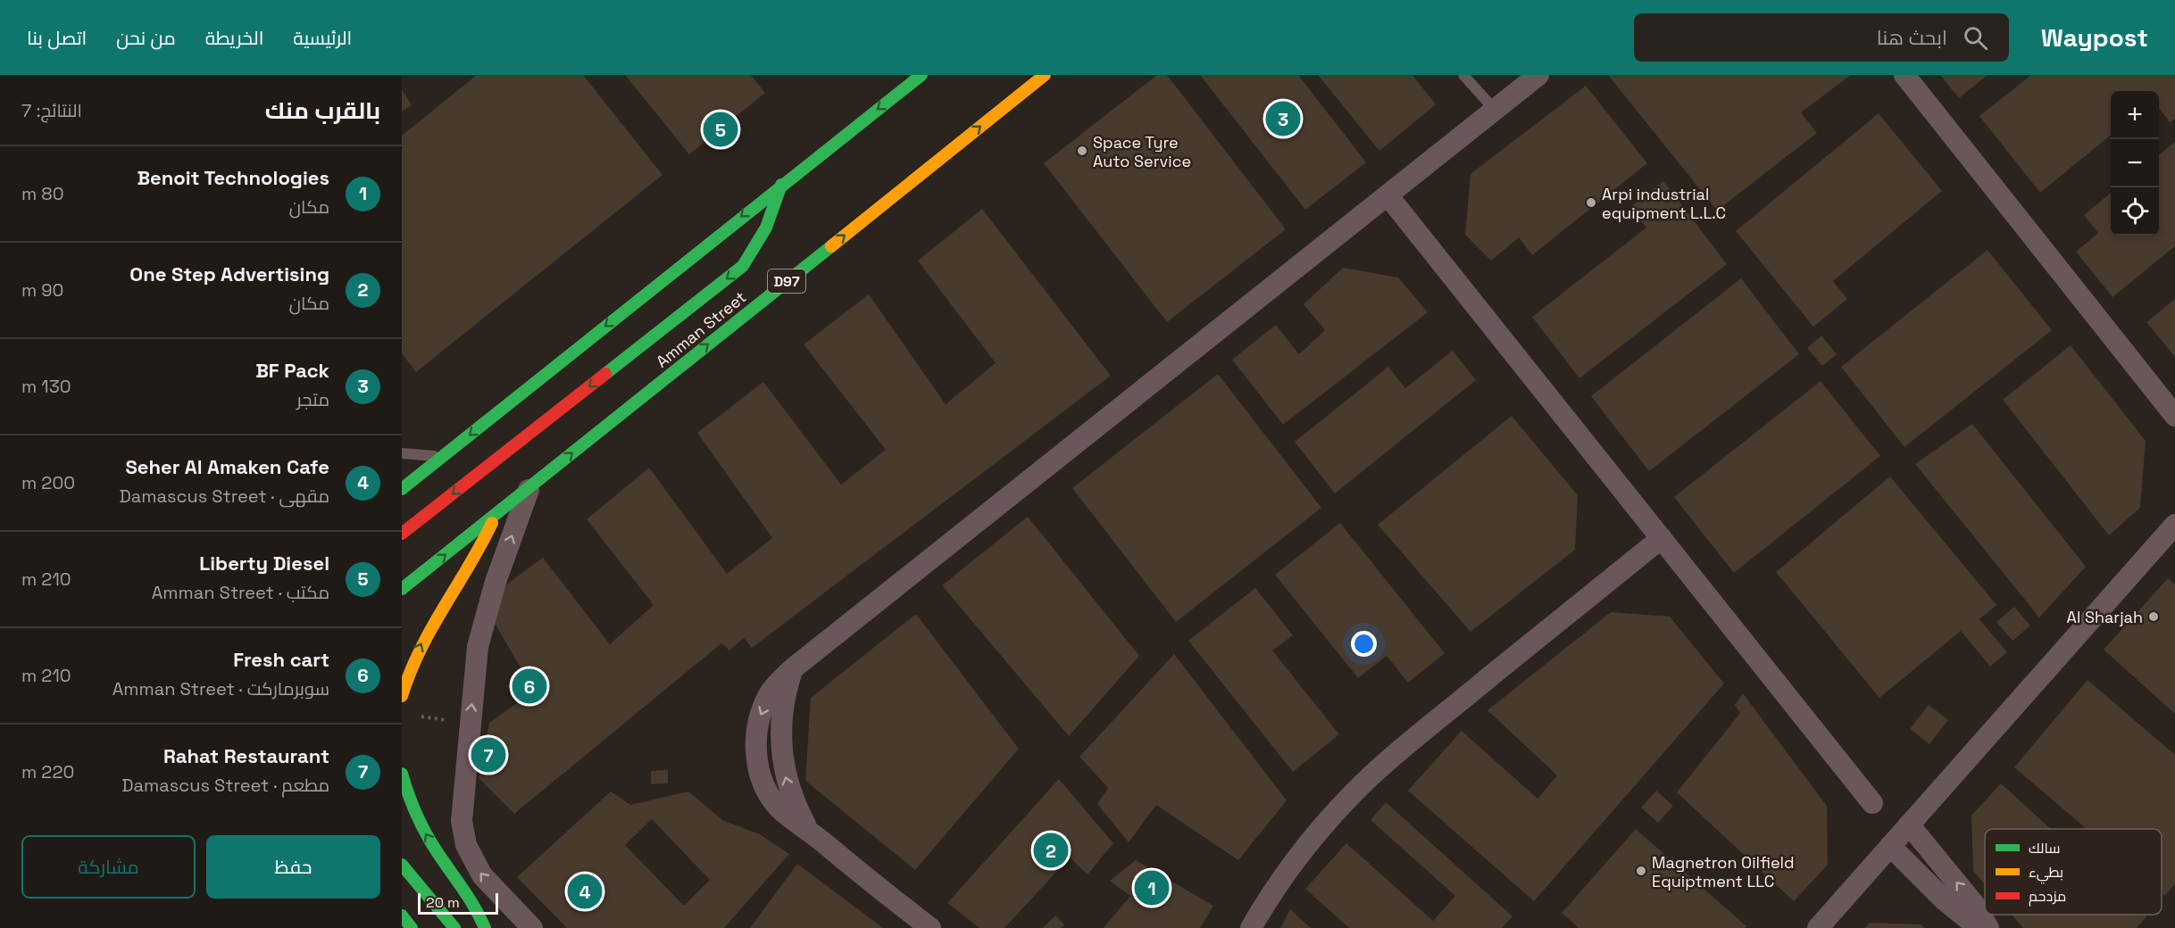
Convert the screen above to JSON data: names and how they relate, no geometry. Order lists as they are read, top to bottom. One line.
{"streets":{"main road":["D97","Amman Street"]},"places":["Space Tyre Auto Service","Arpi industrial equipment L.L.C","Al Sharjah","Magnetron Oilfield Equiptment LLC"],"legend":["سالك","بطيء","مزدحم"],"scale_bar":"20 m","page":{"header":"Waypost","search":"ابحث هنا","nav":["الرئيسية","الخريطة","من نحن","اتصل بنا"],"heading":["بالقرب منك","النتائج: 7"],"map_buttons":["+","−"],"pins":["3","5","6","7","2","1","4"],"list":[{"mark":"1","name":"Benoit Technologies","note":"مكان","value":"80 m"},{"mark":"2","name":"One Step Advertising","note":"مكان","value":"90 m"},{"mark":"3","name":"BF Pack","note":"متجر","value":"130 m"},{"mark":"4","name":"Seher Al Amaken Cafe","note":"مقهى · Damascus Street","value":"200 m"},{"mark":"5","name":"Liberty Diesel","note":"مكتب · Amman Street","value":"210 m"},{"mark":"6","name":"Fresh cart","note":"سوبرماركت · Amman Street","value":"210 m"},{"mark":"7","name":"Rahat Restaurant","note":"مطعم · Damascus Street","value":"220 m"}],"buttons":["حفظ","مشاركة"],"scale":"20 m"}}
